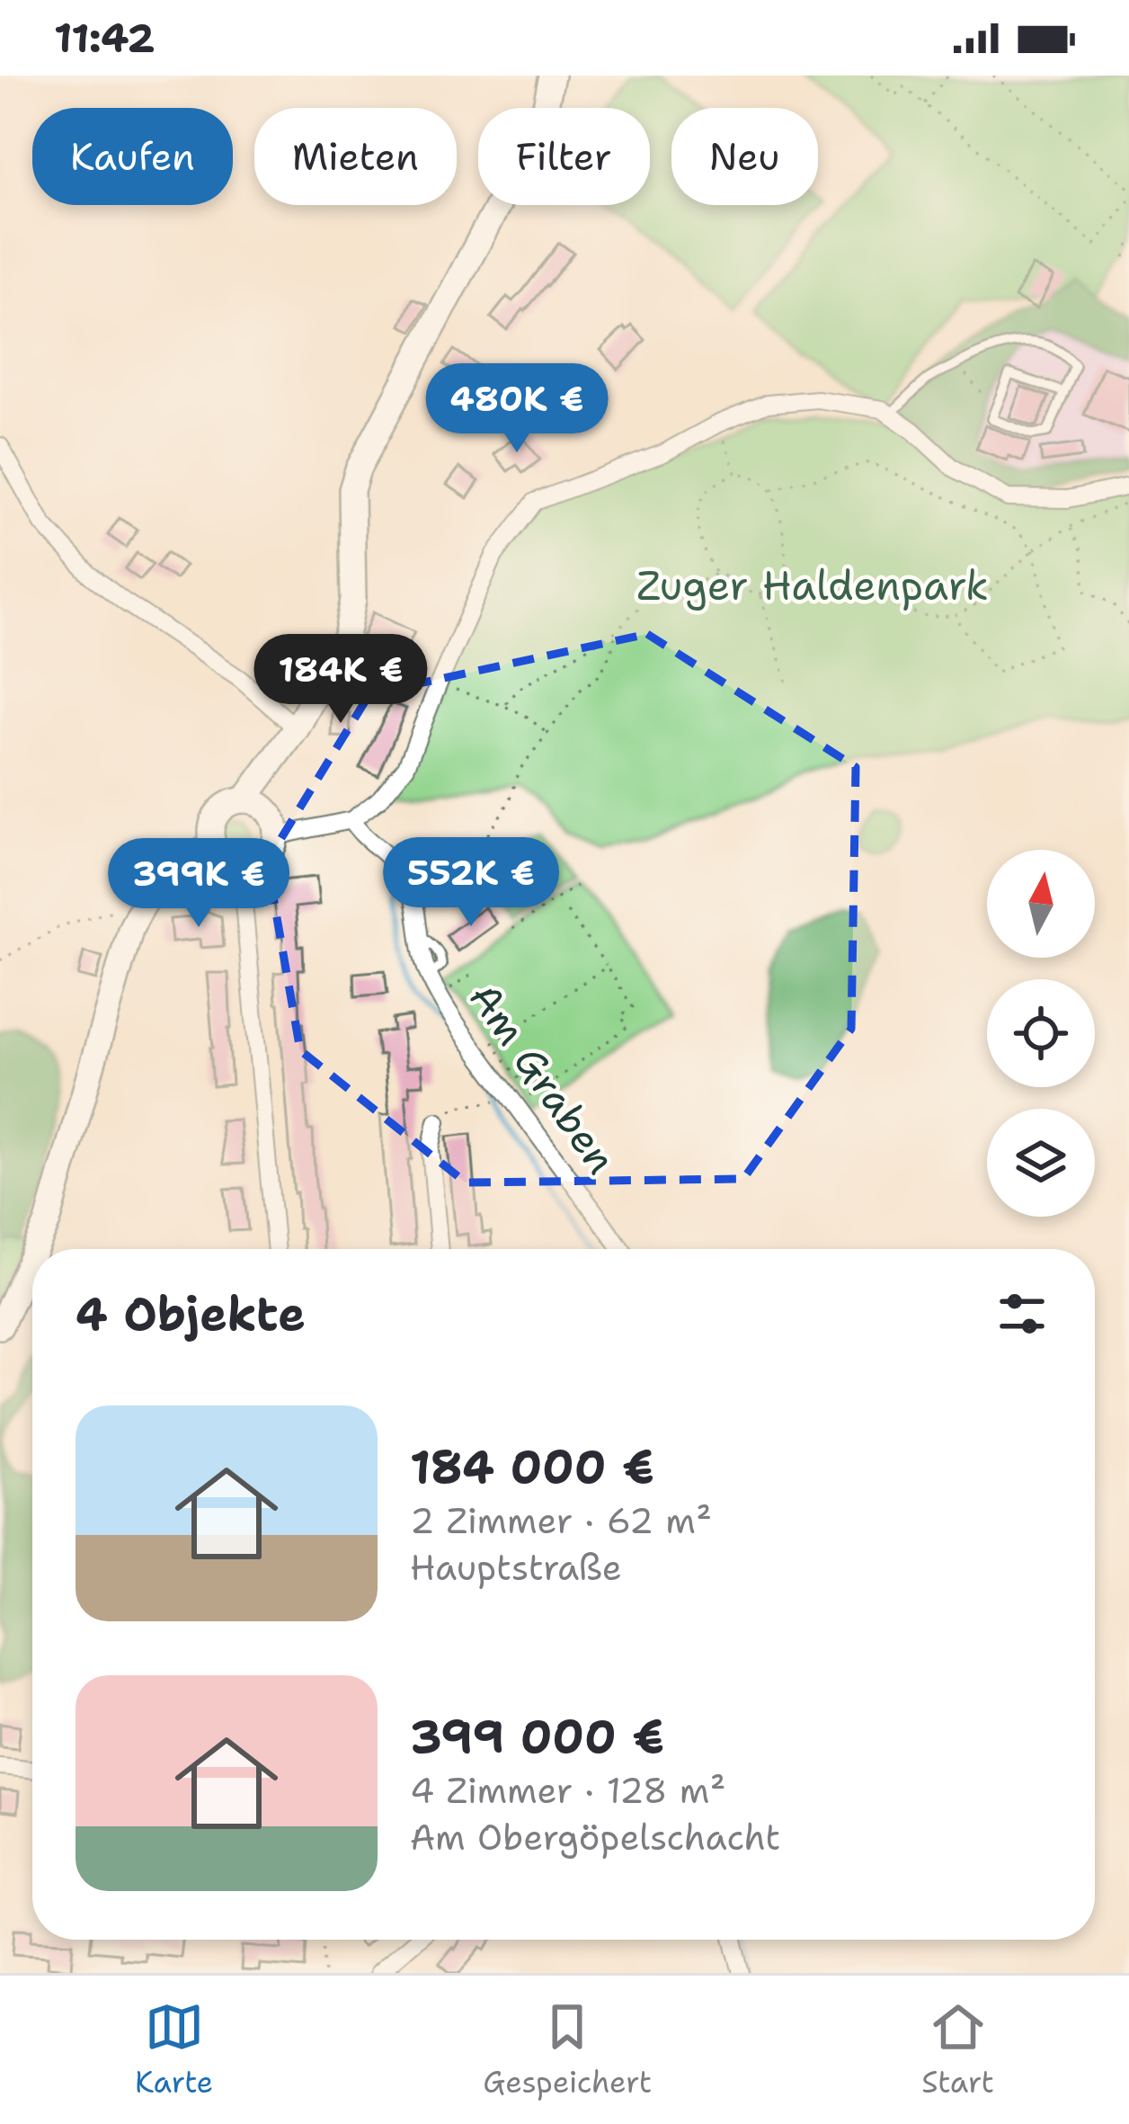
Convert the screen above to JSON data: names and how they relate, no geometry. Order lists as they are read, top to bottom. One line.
{"streets":{"street":["Am Graben"]},"parks":["Zuger Haldenpark"],"north":"top","page":{"status":"11:42","chip":["Kaufen","Mieten","Filter","Neu"],"price":["480K €","184K €","552K €","399K €"],"heading":"4 Objekte","list":[{"name":"184 000 €","note":"2 Zimmer · 62 m² · Hauptstraße"},{"name":"399 000 €","note":"4 Zimmer · 128 m² · Am Obergöpelschacht"}],"tabs":["Karte","Gespeichert","Start"]}}
